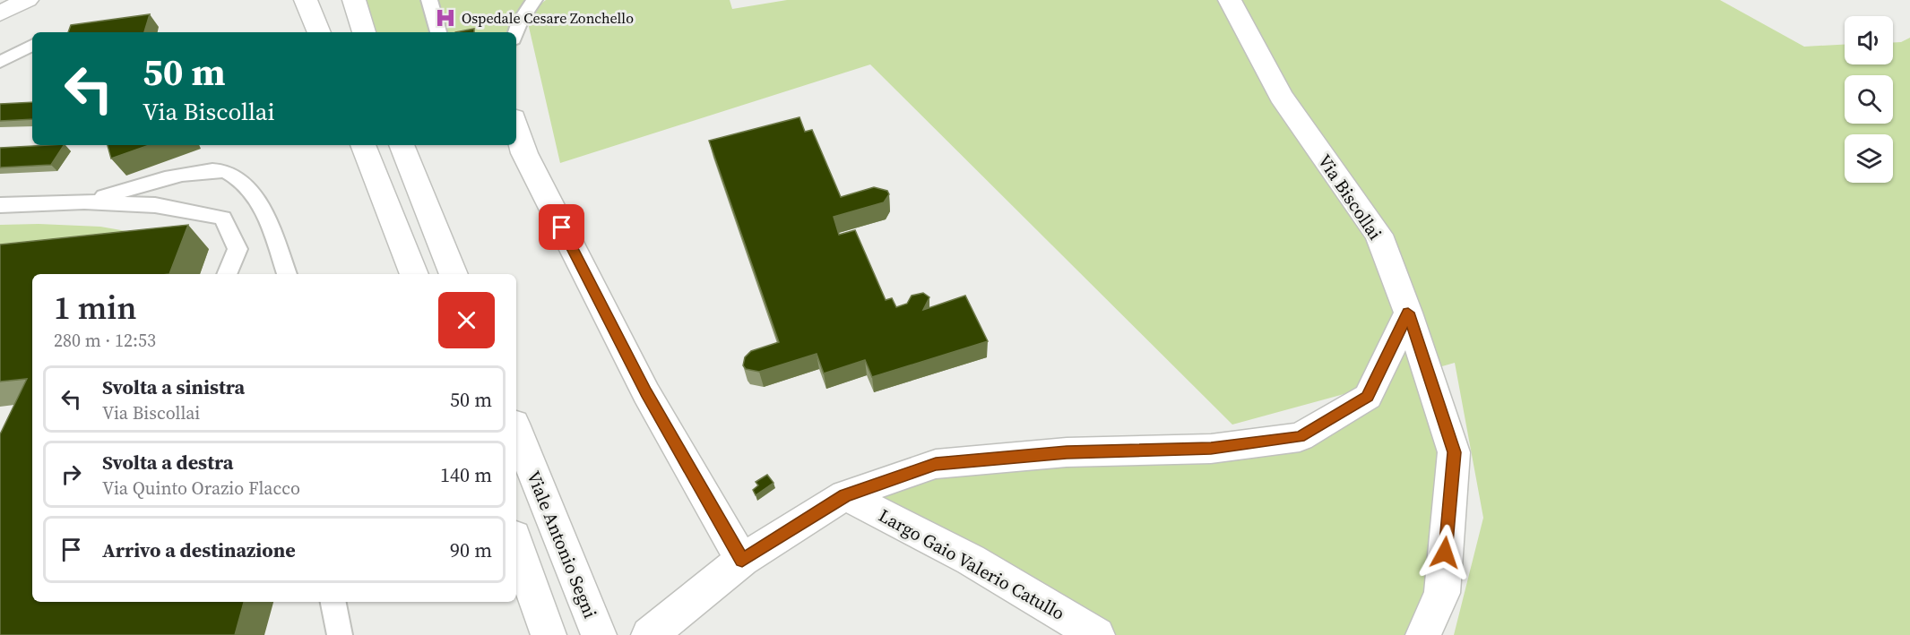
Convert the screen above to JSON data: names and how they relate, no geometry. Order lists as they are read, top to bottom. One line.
{"streets":{"street":["Via Biscollai","Viale Antonio Segni","Largo Gaio Valerio Catullo"]},"places":{"hospital":["Ospedale Cesare Zonchello"]},"page":{"turn":["50 m","Via Biscollai"],"heading":["1 min","280 m · 12:53"],"list":[{"name":"Svolta a sinistra","note":"Via Biscollai","value":"50 m"},{"name":"Svolta a destra","note":"Via Quinto Orazio Flacco","value":"140 m"},{"name":"Arrivo a destinazione","value":"90 m"}]}}
